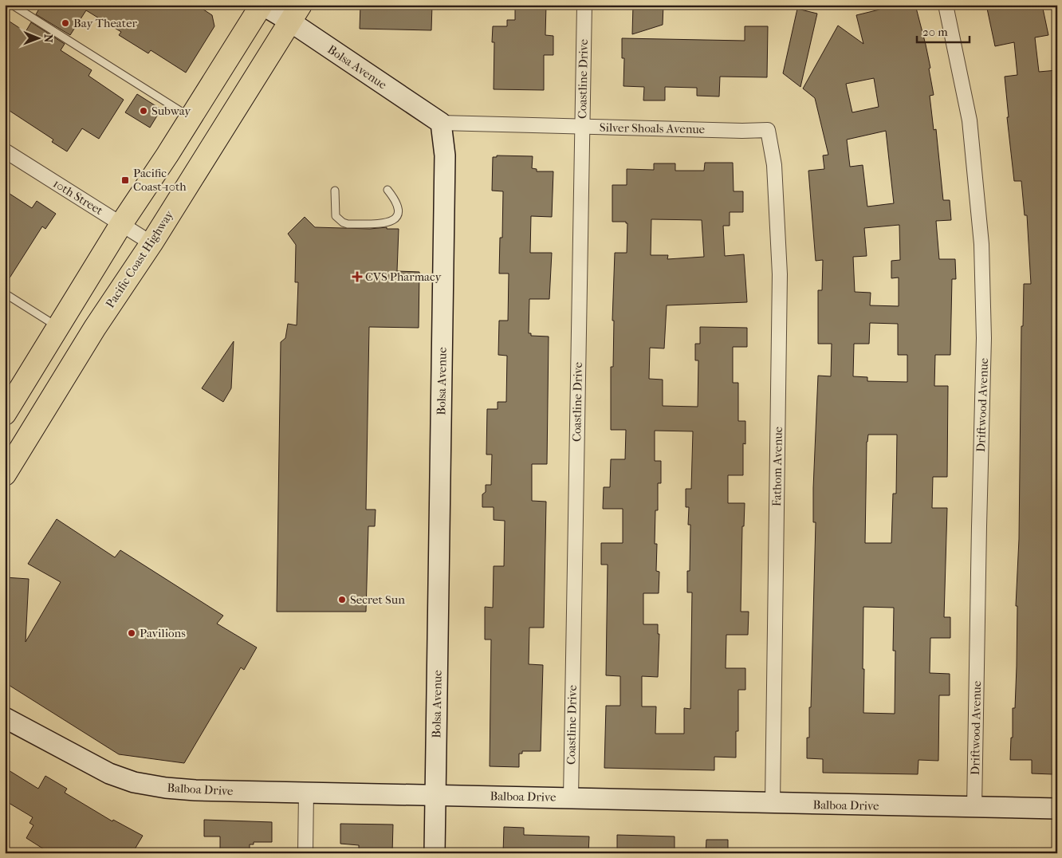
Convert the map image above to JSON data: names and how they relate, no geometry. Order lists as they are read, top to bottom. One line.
{"streets":{"highway":["Pacific Coast Highway"],"street":["Bolsa Avenue","Coastline Drive","Silver Shoals Avenue","10th Street","Driftwood Avenue","Fathom Avenue","Balboa Drive"]},"crossings":[["Bolsa Avenue","Silver Shoals Avenue"],["Bolsa Avenue","Pacific Coast Highway"],["Bolsa Avenue","Balboa Drive"],["Coastline Drive","Silver Shoals Avenue"],["Coastline Drive","Balboa Drive"],["Silver Shoals Avenue","Fathom Avenue"],["10th Street","Pacific Coast Highway"],["Driftwood Avenue","Balboa Drive"],["Fathom Avenue","Balboa Drive"]],"places":{"other":["Bay Theater","Subway","Secret Sun","Pavilions"],"transit":["Pacific Coast-10th"],"health":["CVS Pharmacy"]},"scale_bar":"20 m","north":"right"}
